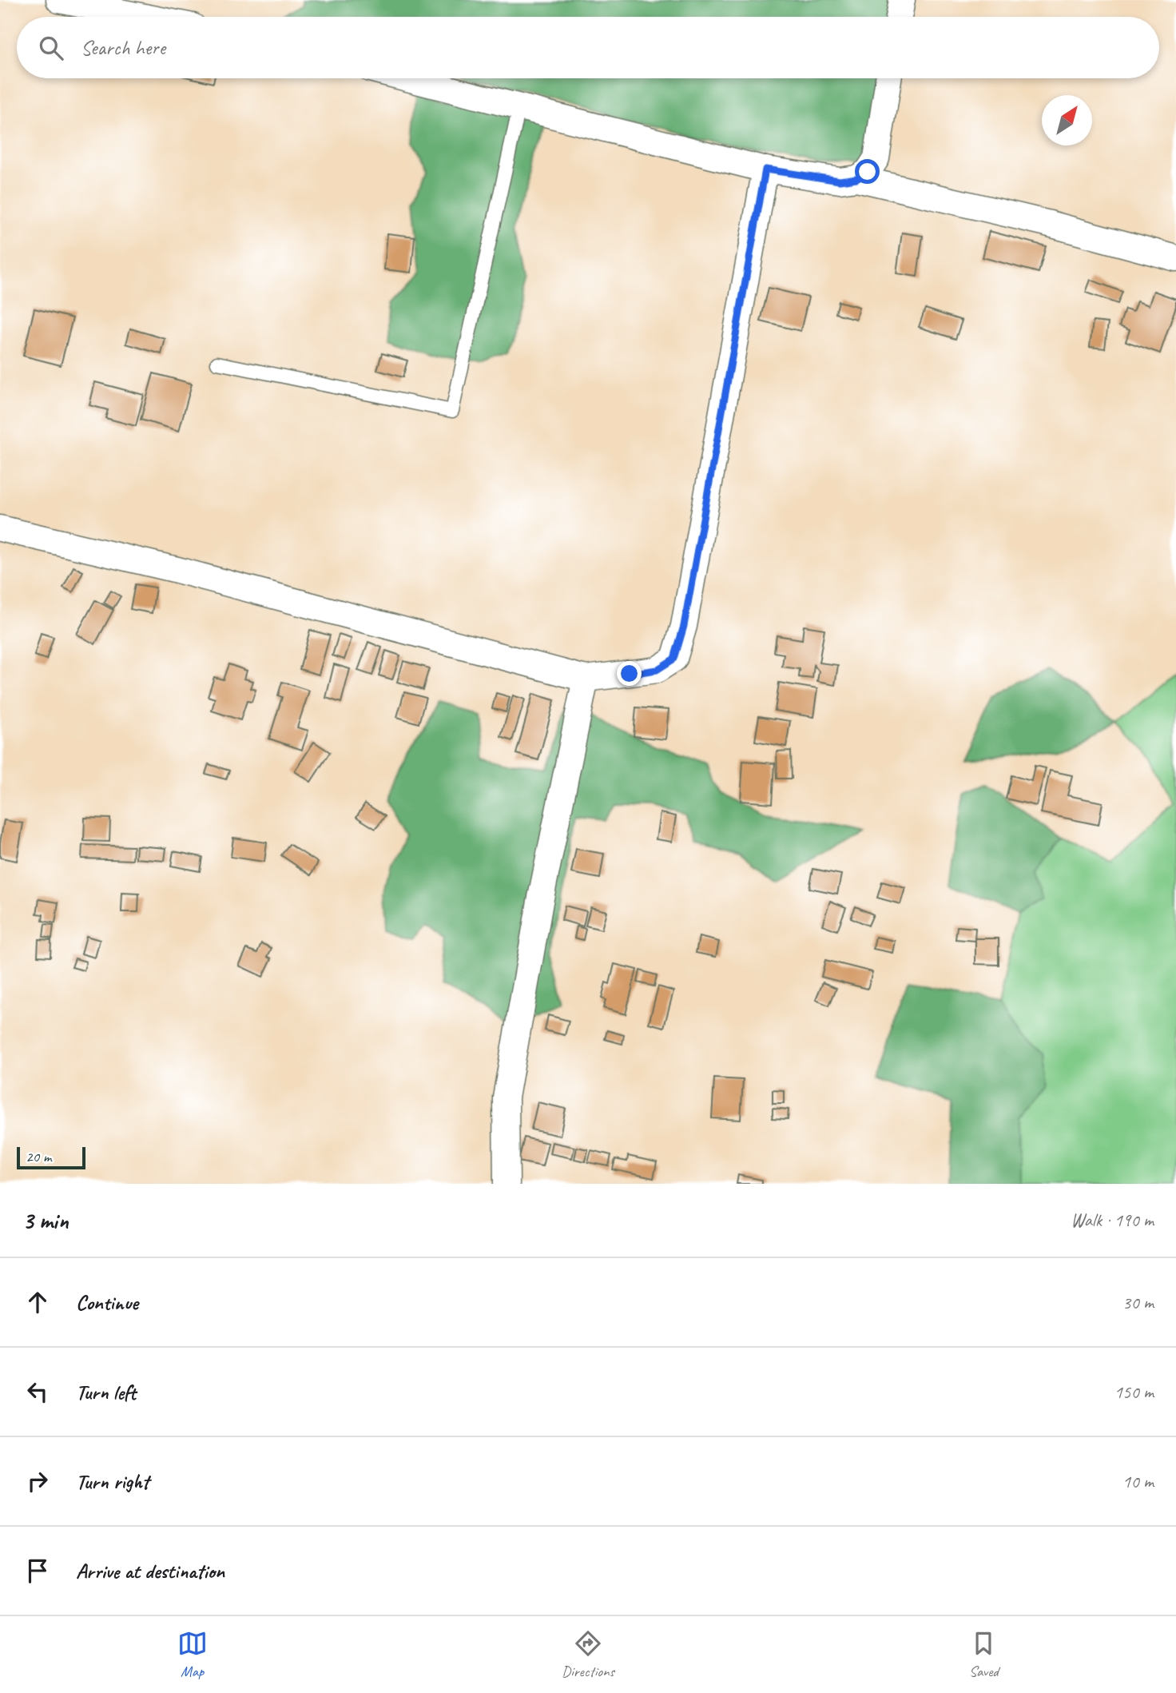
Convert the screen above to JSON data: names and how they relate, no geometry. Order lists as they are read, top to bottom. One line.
{"scale_bar":"20 m","north":"top right","page":{"search":"Search here","scale":"20 m","heading":["3 min","Walk · 190 m"],"list":[["Continue","30 m"],["Turn left","150 m"],["Turn right","10 m"],"Arrive at destination"],"nav":["Map","Directions","Saved"]}}
